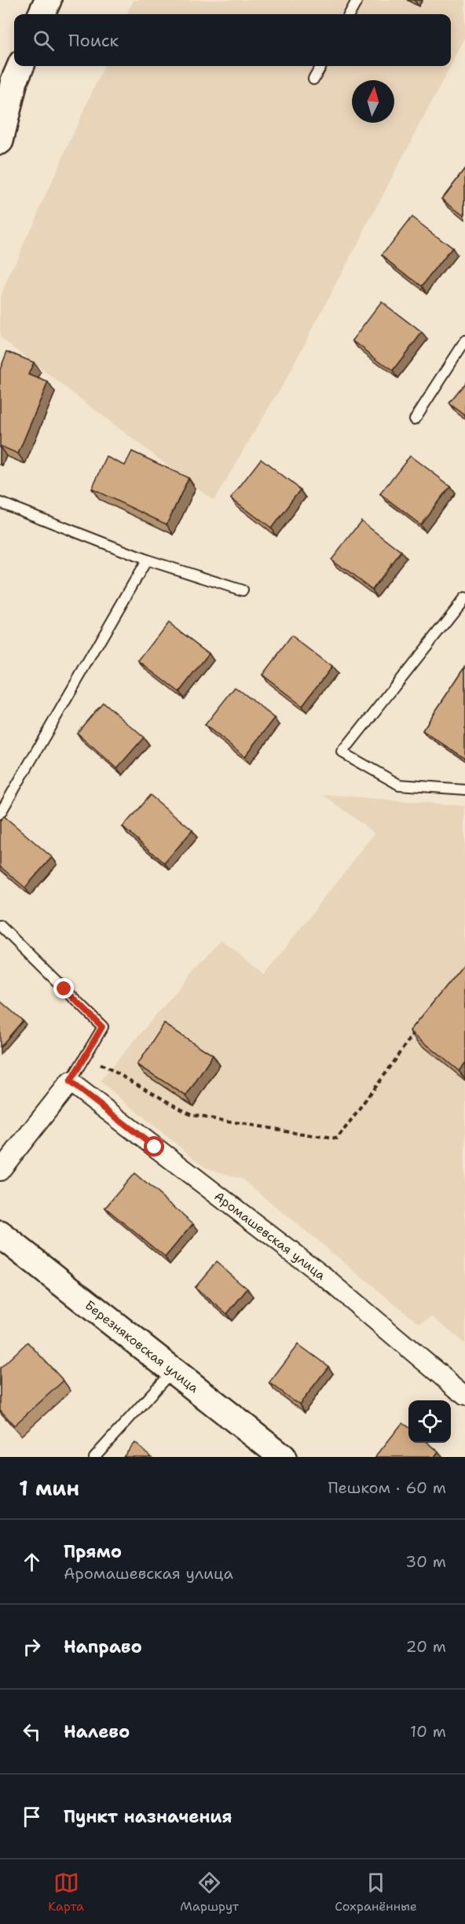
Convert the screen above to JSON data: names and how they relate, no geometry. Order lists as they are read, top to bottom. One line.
{"streets":{"street":["Аромашевская улица","Березняковская улица"]},"north":"top","page":{"search":"Поиск","heading":["1 мин","Пешком · 60 m"],"list":[["Прямо","Аромашевская улица","30 m"],["Направо","20 m"],["Налево","10 m"],"Пункт назначения"],"nav":["Карта","Маршрут","Сохранённые"]}}
